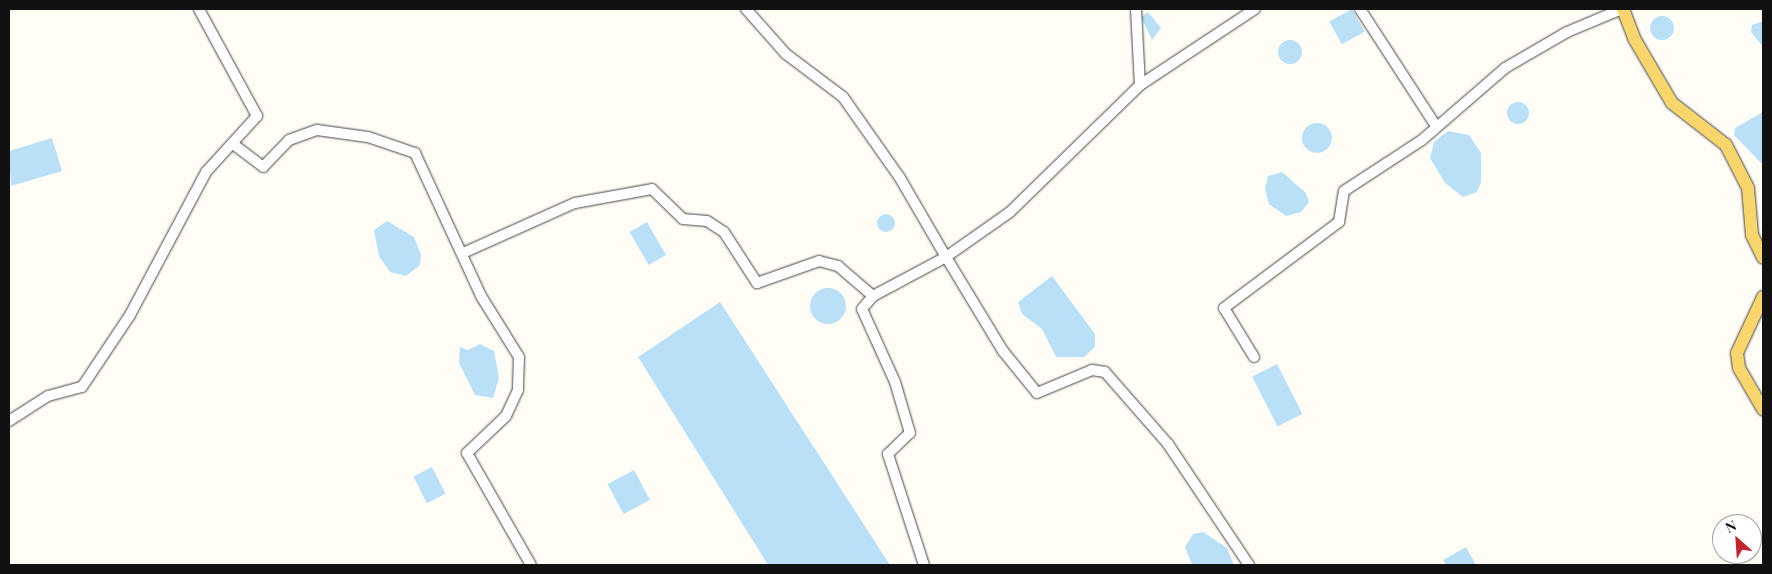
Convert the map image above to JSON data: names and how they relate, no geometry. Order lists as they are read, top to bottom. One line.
{"north":"top left"}
